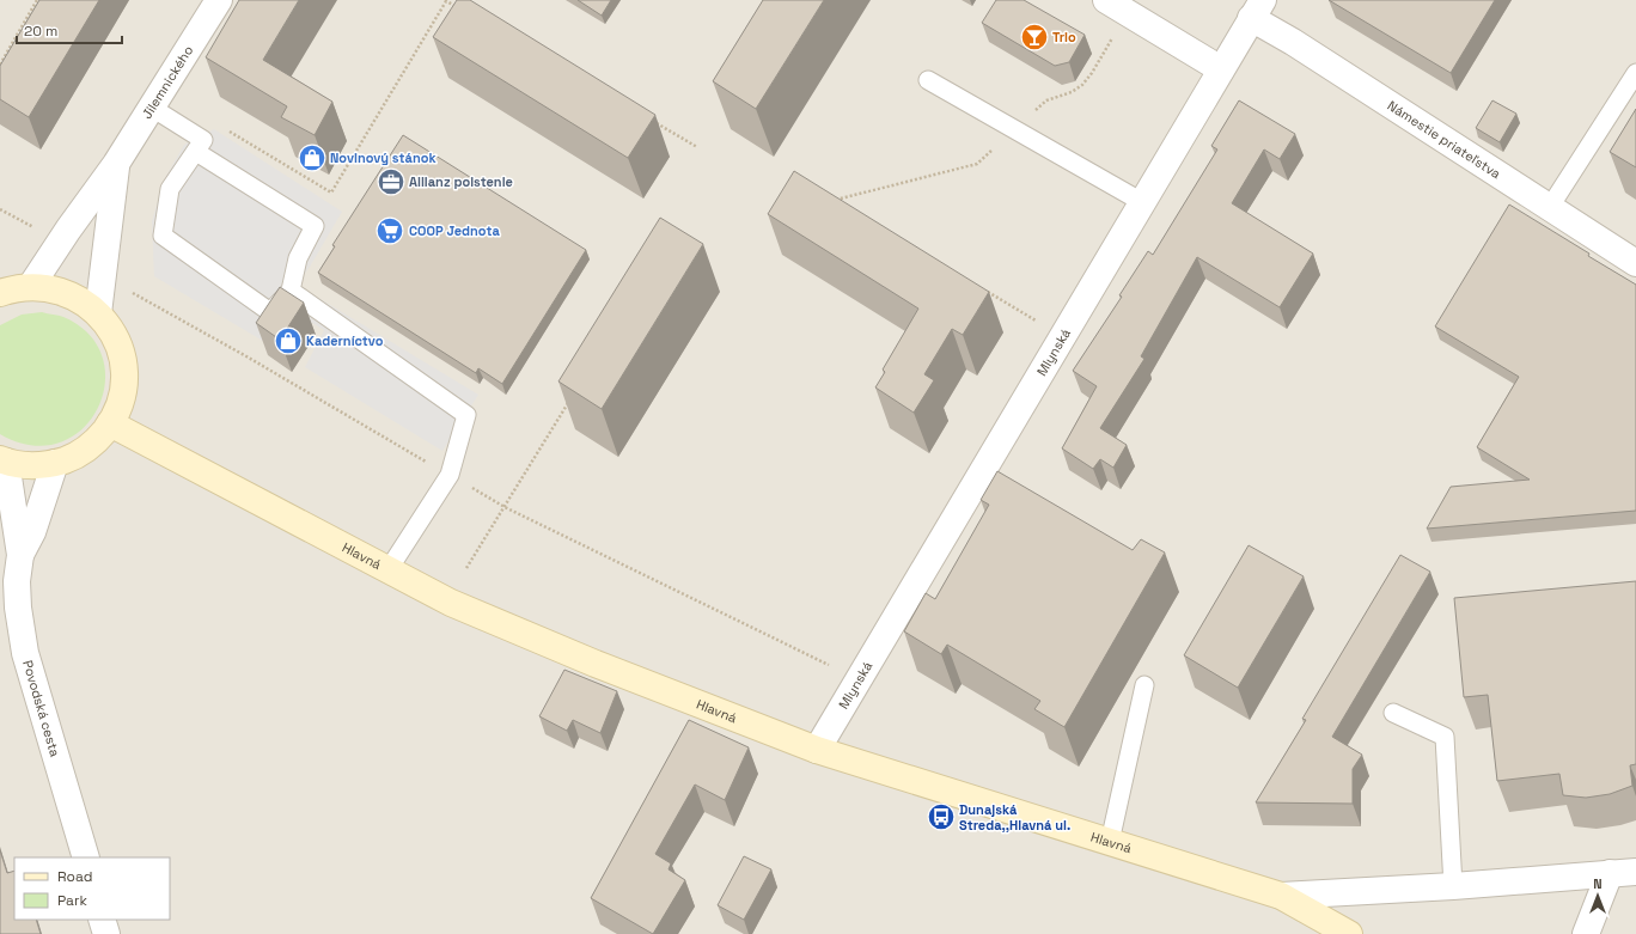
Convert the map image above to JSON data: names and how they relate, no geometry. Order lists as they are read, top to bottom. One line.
{"streets":{"main road":["Hlavná"],"street":["Jilemnického","Námestie priateľstva","Mlynská","Povodská cesta"]},"crossings":[["Námestie priateľstva","Mlynská"],["Mlynská","Hlavná"]],"places":{"bar":["Trio"],"shop":["Novinový stánok","Kaderníctvo"],"office":["Allianz poistenie"],"supermarket":["COOP Jednota"],"bus stop":["Dunajská Streda,,Hlavná ul."]},"legend":["Road","Park"],"scale_bar":"20 m","north":"top"}
